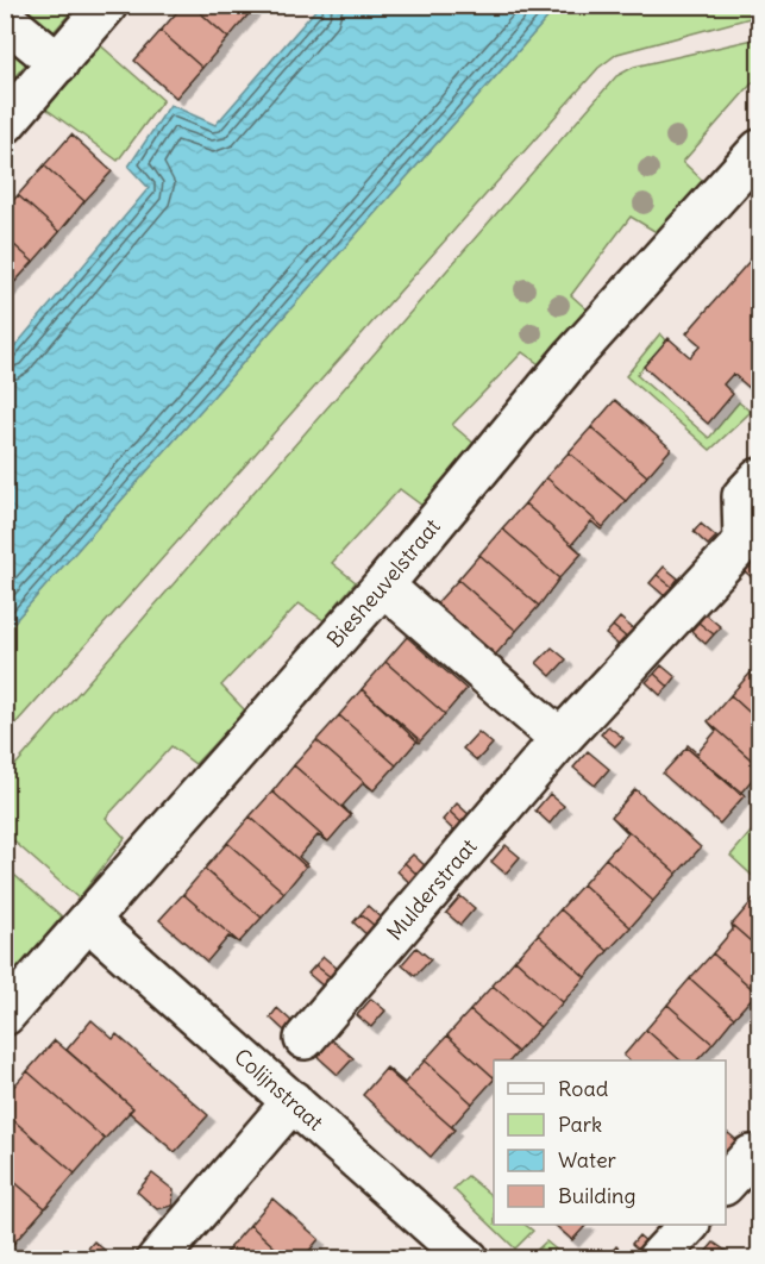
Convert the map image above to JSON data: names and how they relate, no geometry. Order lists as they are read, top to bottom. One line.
{"streets":{"street":["Biesheuvelstraat","Mulderstraat","Colijnstraat"]},"crossings":[["Biesheuvelstraat","Colijnstraat"]],"legend":["Road","Park","Water","Building"]}
